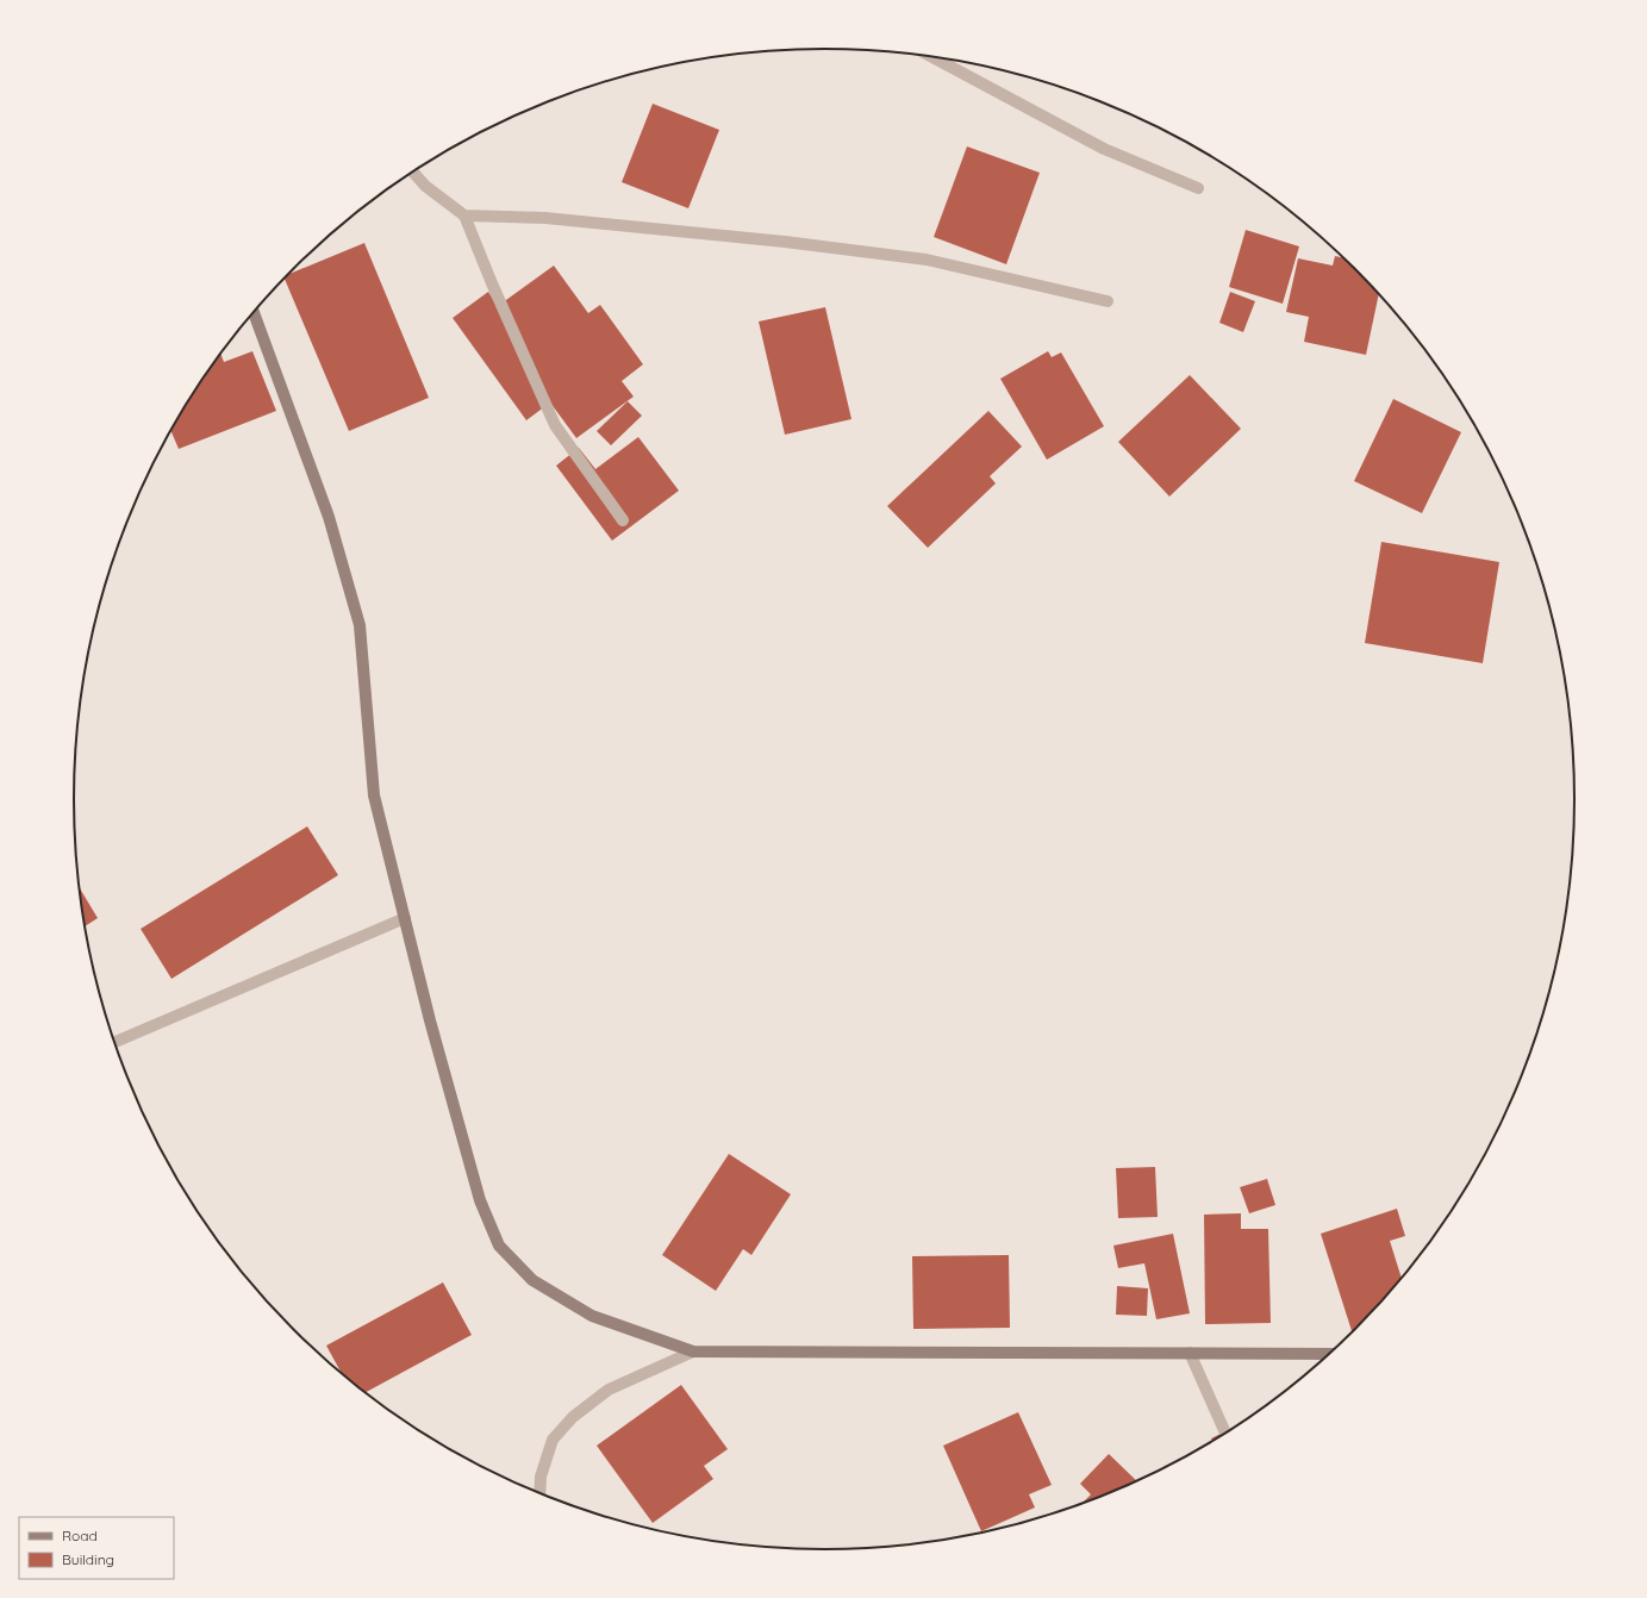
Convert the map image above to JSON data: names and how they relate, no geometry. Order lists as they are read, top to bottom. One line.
{"legend":["Road","Building"]}
